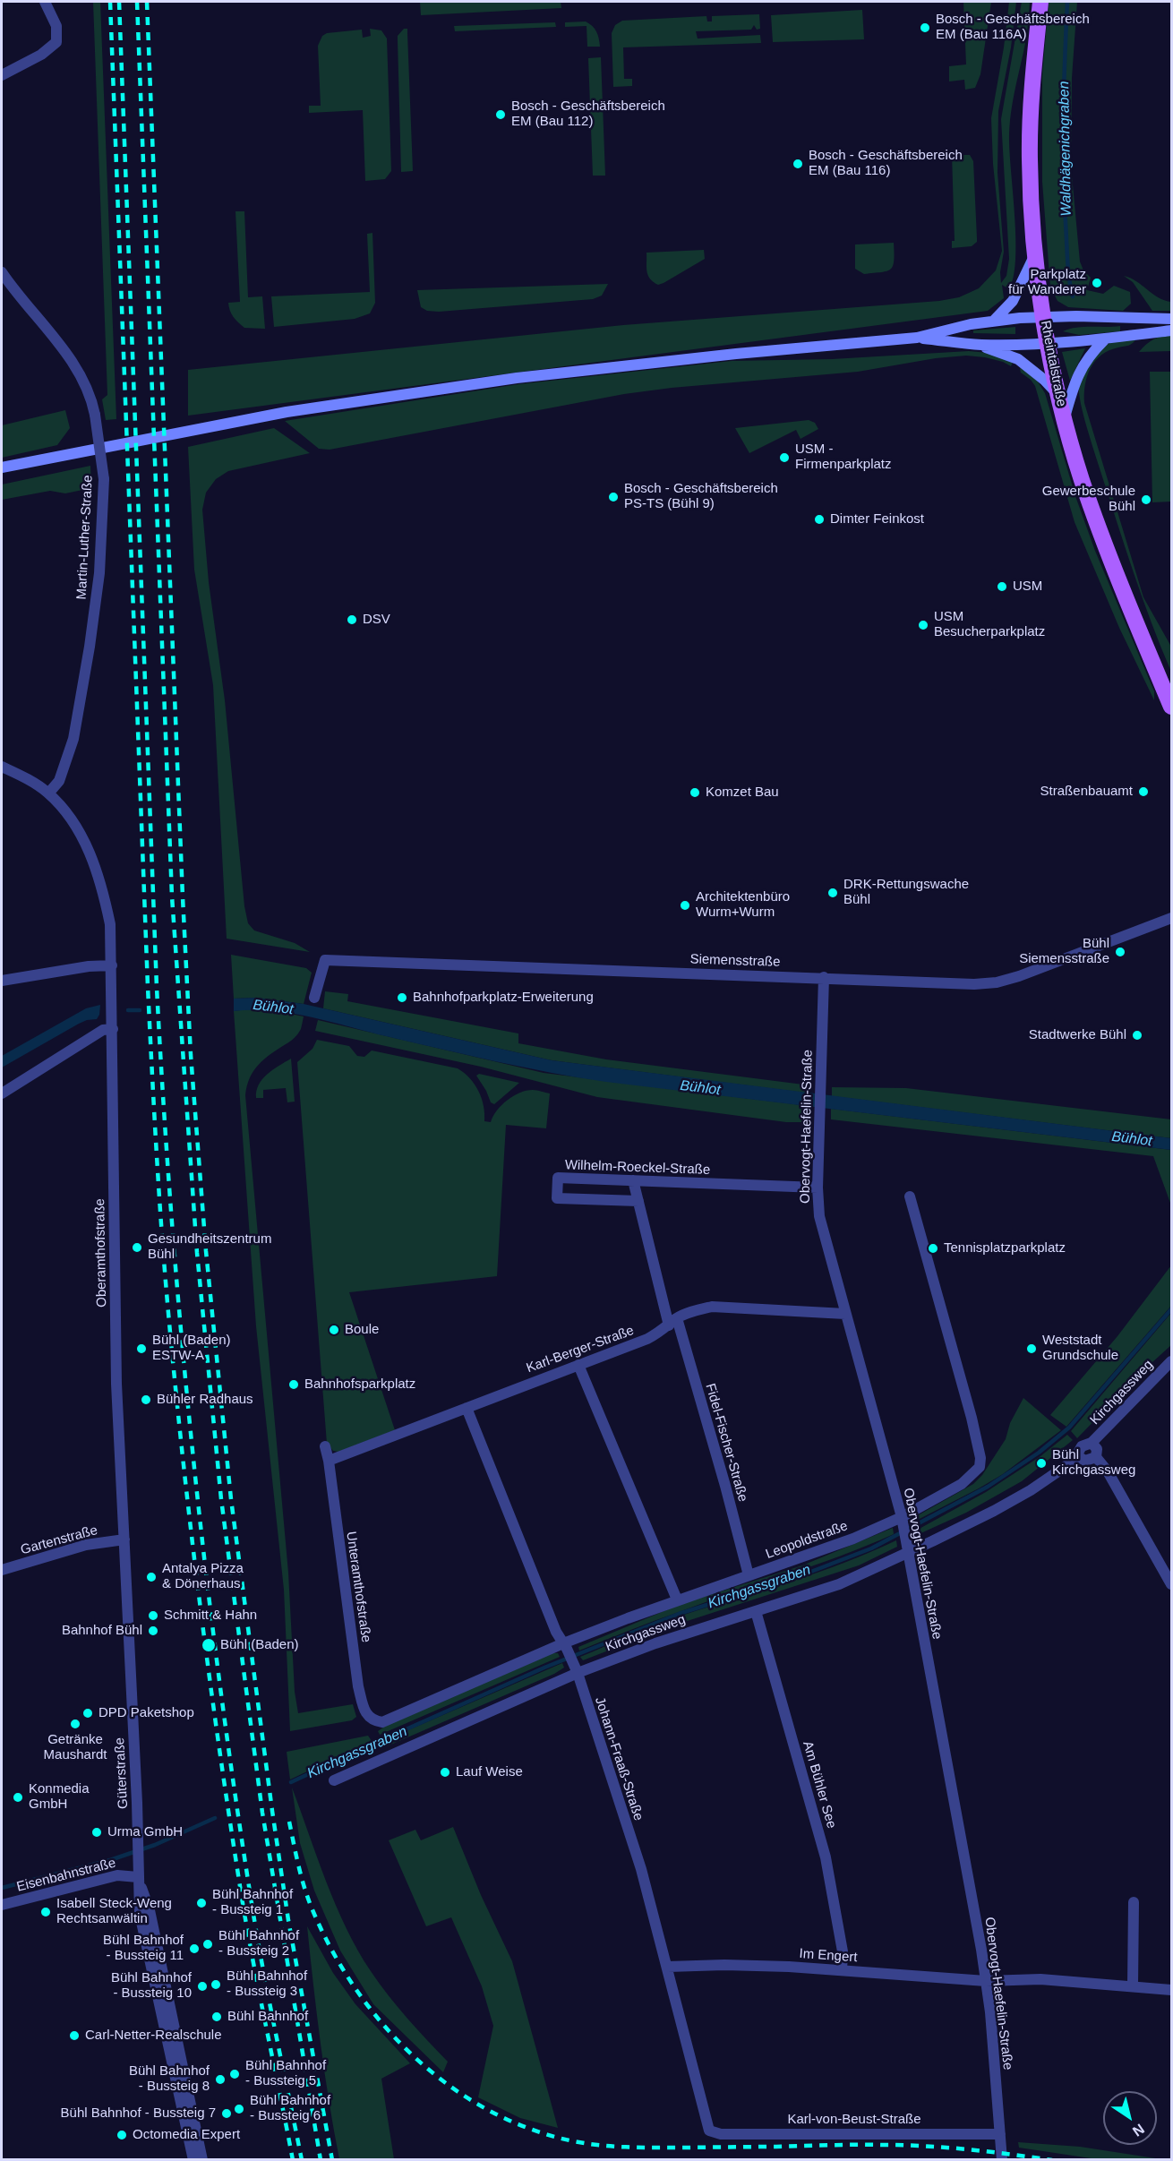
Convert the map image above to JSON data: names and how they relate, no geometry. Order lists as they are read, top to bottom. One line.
{"streets":{"main road":["Rheintalstraße"],"street":["Martin-Luther-Straße","Siemensstraße","Obervogt-Haefelin-Straße","Wilhelm-Roeckel-Straße","Oberamthofstraße","Karl-Berger-Straße","Kirchgassweg","Fidel-Fischer-Straße","Gartenstraße","Leopoldstraße","Unteramthofstraße","Johann-Fraaß-Straße","Güterstraße","Am Bühler See","Eisenbahnstraße","Im Engert","Karl-von-Beust-Straße"]},"crossings":[["Martin-Luther-Straße","Oberamthofstraße"],["Siemensstraße","Obervogt-Haefelin-Straße"],["Obervogt-Haefelin-Straße","Wilhelm-Roeckel-Straße"],["Obervogt-Haefelin-Straße","Karl-Berger-Straße"],["Obervogt-Haefelin-Straße","Kirchgassweg"],["Obervogt-Haefelin-Straße","Leopoldstraße"],["Obervogt-Haefelin-Straße","Im Engert"],["Obervogt-Haefelin-Straße","Karl-von-Beust-Straße"],["Wilhelm-Roeckel-Straße","Fidel-Fischer-Straße"],["Oberamthofstraße","Gartenstraße"],["Oberamthofstraße","Güterstraße"],["Karl-Berger-Straße","Fidel-Fischer-Straße"],["Karl-Berger-Straße","Unteramthofstraße"],["Karl-Berger-Straße","Johann-Fraaß-Straße"],["Kirchgassweg","Johann-Fraaß-Straße"],["Kirchgassweg","Am Bühler See"],["Fidel-Fischer-Straße","Leopoldstraße"],["Gartenstraße","Güterstraße"],["Leopoldstraße","Unteramthofstraße"],["Leopoldstraße","Johann-Fraaß-Straße"],["Johann-Fraaß-Straße","Im Engert"],["Johann-Fraaß-Straße","Karl-von-Beust-Straße"],["Güterstraße","Eisenbahnstraße"],["Am Bühler See","Im Engert"]],"water":["Waldhägenichgraben","Bühlot","Kirchgassgraben"],"places":["Bosch - Geschäftsbereich EM (Bau 116A)","Bosch - Geschäftsbereich EM (Bau 112)","Bosch - Geschäftsbereich EM (Bau 116)","Parkplatz für Wanderer","USM - Firmenparkplatz","Bosch - Geschäftsbereich PS-TS (Bühl 9)","Gewerbeschule Bühl","Dimter Feinkost","USM","DSV","USM Besucherparkplatz","Straßenbauamt","Komzet Bau","DRK-Rettungswache Bühl","Architektenbüro Wurm+Wurm","Bühl Siemensstraße","Bahnhofparkplatz-Erweiterung","Stadtwerke Bühl","Gesundheitszentrum Bühl","Tennisplatzparkplatz","Boule","Bühl (Baden) ESTW-A","Weststadt Grundschule","Bahnhofsparkplatz","Bühler Radhaus","Bühl Kirchgassweg","Antalya Pizza & Dönerhaus","Schmitt & Hahn","Bahnhof Bühl","Bühl (Baden)","DPD Paketshop","Getränke Maushardt","Lauf Weise","Konmedia GmbH","Urma GmbH","Bühl Bahnhof - Bussteig 1","Isabell Steck-Weng Rechtsanwältin","Bühl Bahnhof - Bussteig 2","Bühl Bahnhof - Bussteig 11","Bühl Bahnhof - Bussteig 3","Bühl Bahnhof - Bussteig 10","Bühl Bahnhof","Carl-Netter-Realschule","Bühl Bahnhof - Bussteig 5","Bühl Bahnhof - Bussteig 8","Bühl Bahnhof - Bussteig 6","Bühl Bahnhof - Bussteig 7","Octomedia Expert"],"north":"bottom right"}
